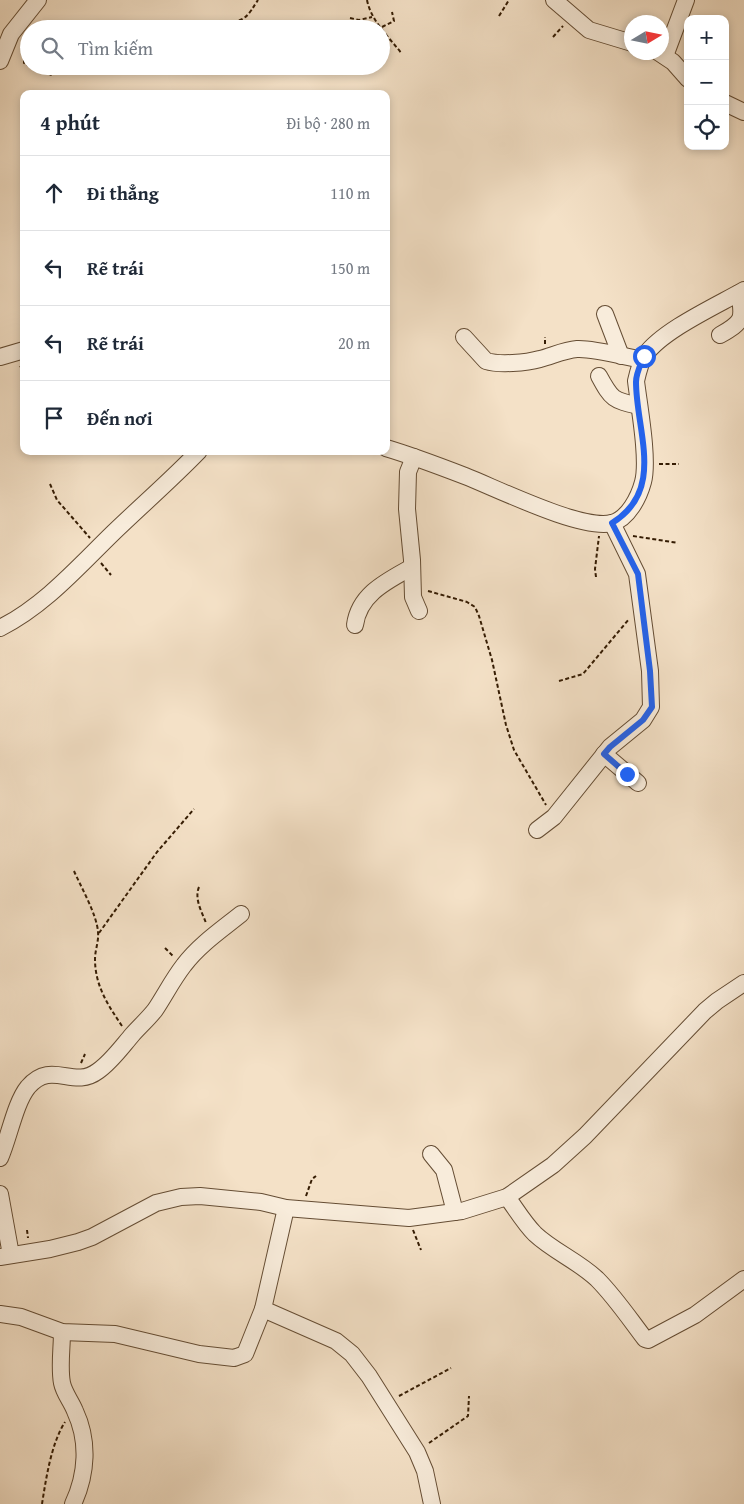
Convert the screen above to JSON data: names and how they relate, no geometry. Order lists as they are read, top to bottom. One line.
{"north":"right","page":{"map_buttons":["+","−"],"search":"Tìm kiếm","heading":["4 phút","Đi bộ · 280 m"],"list":[["Đi thẳng","110 m"],["Rẽ trái","150 m"],["Rẽ trái","20 m"],"Đến nơi"]}}
